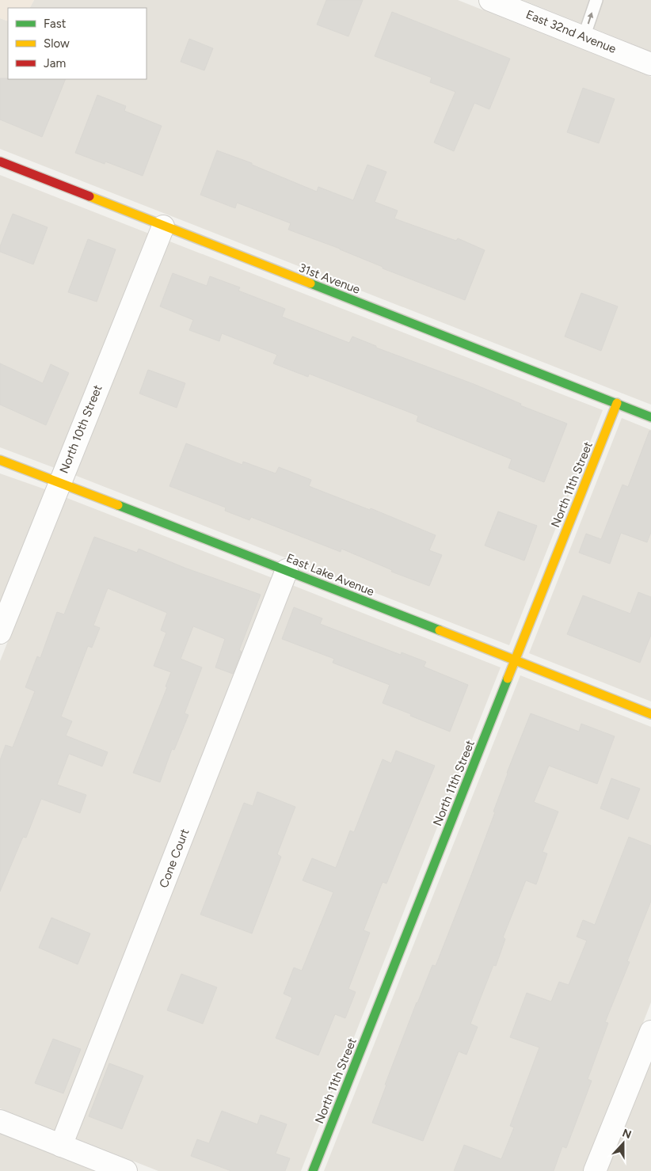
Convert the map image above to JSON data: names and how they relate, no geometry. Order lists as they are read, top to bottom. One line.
{"streets":{"street":["East 32nd Avenue","31st Avenue","North 10th Street","North 11th Street","East Lake Avenue","Cone Court"]},"crossings":[["31st Avenue","North 10th Street"],["31st Avenue","North 11th Street"],["North 10th Street","East Lake Avenue"],["North 11th Street","East Lake Avenue"],["East Lake Avenue","Cone Court"]],"legend":["Fast","Slow","Jam"],"north":"top"}
